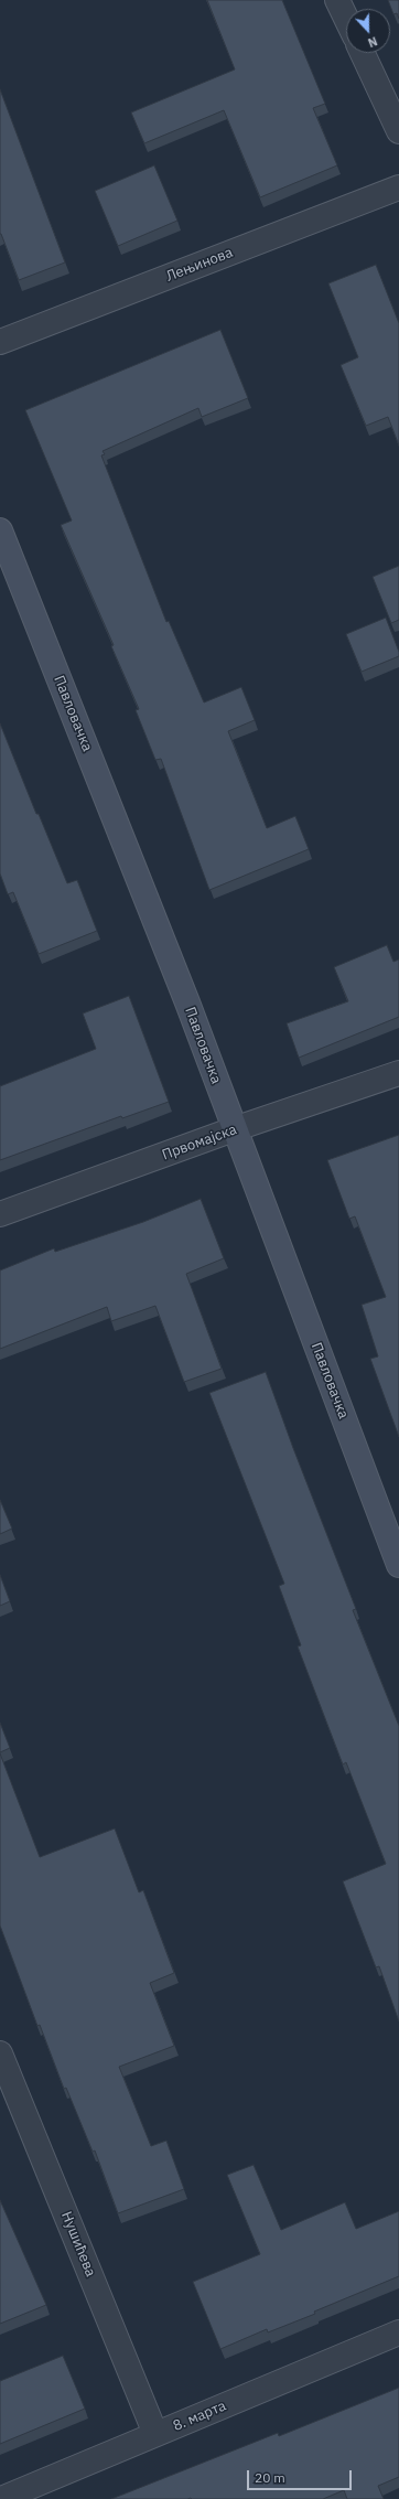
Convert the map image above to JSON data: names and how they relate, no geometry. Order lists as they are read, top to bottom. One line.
{"streets":{"street":["Лењинова","Павловачка","Првомајска","Нушићева","8. марта"]},"crossings":[["Павловачка","Првомајска"],["Нушићева","8. марта"]],"scale_bar":"20 m","north":"bottom"}
